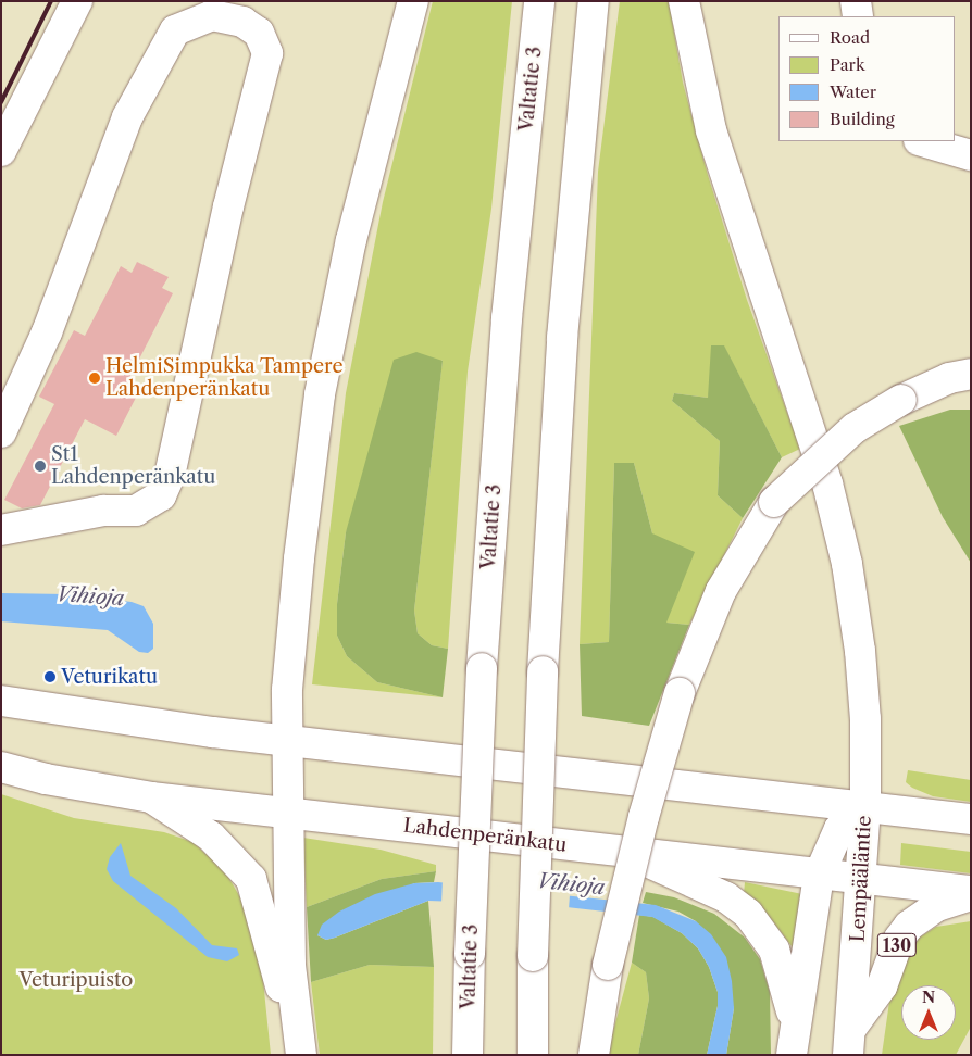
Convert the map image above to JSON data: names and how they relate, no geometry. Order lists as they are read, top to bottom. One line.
{"streets":{"main road":["Valtatie 3","Lahdenperänkatu","Lempääläntie","130"]},"crossings":[["Lahdenperänkatu","Lempääläntie"],["Lahdenperänkatu","130"],["Lempääläntie","130"]],"water":["Vihioja"],"parks":["Veturipuisto"],"places":["HelmiSimpukka Tampere Lahdenperänkatu","St1 Lahdenperänkatu","Veturikatu"],"legend":["Road","Park","Water","Building"],"north":"top"}
